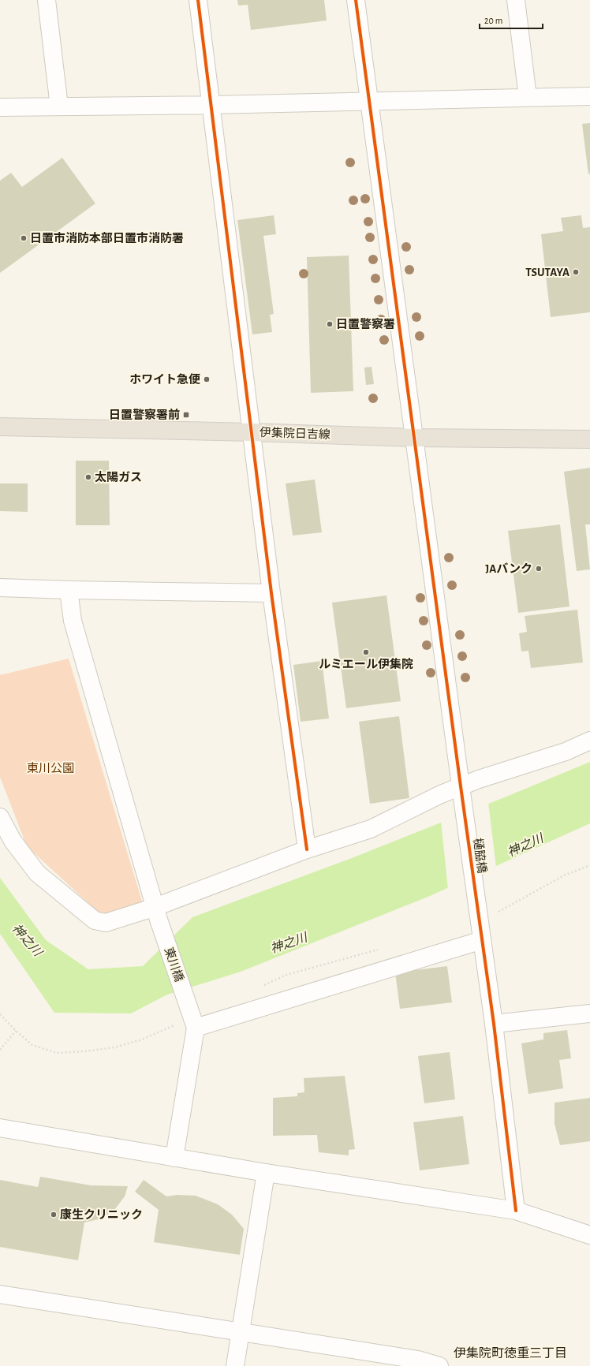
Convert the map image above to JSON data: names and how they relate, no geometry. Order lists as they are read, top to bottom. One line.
{"streets":{"main road":["伊集院日吉線"],"street":["樋脇橋","東川橋"]},"crossings":[["伊集院日吉線","樋脇橋"]],"districts":["伊集院町徳重三丁目"],"water":["神之川"],"parks":["東川公園"],"places":{"other":["日置市消防本部日置市消防署","TSUTAYA","日置警察署","ホワイト急便","太陽ガス","JAバンク","ルミエール伊集院","康⽣クリニック"],"transit":["日置警察署前"]},"scale_bar":"20 m"}
